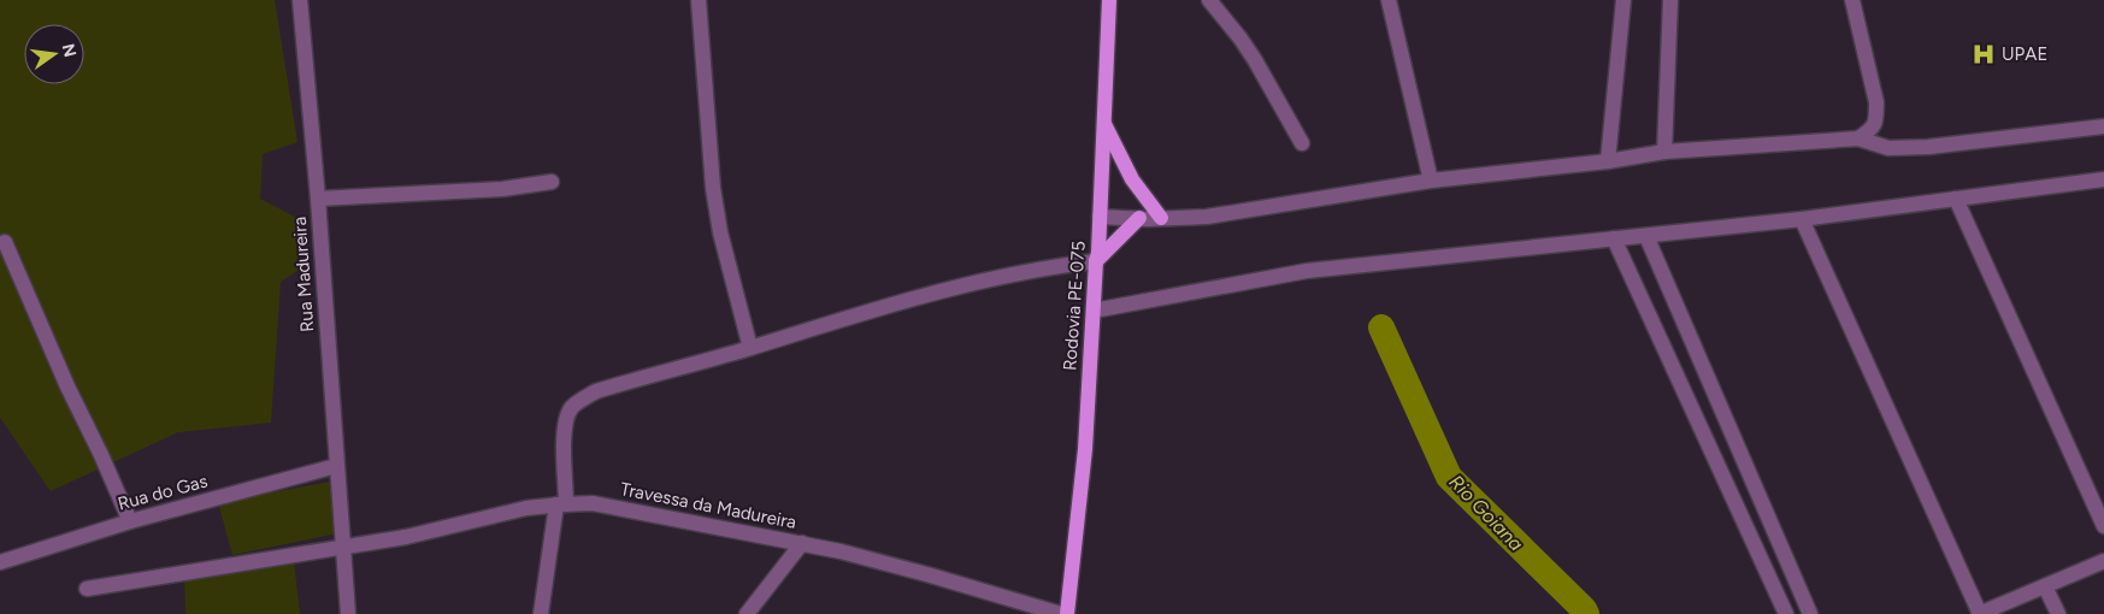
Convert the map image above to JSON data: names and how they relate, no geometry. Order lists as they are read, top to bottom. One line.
{"streets":{"main road":["Rodovia PE-075"],"street":["Rua Madureira","Rua do Gas","Travessa da Madureira"]},"crossings":[["Rua Madureira","Rua do Gas"],["Rua Madureira","Travessa da Madureira"]],"water":["Rio Goiana"],"places":{"hospital":["UPAE"]},"north":"right"}
